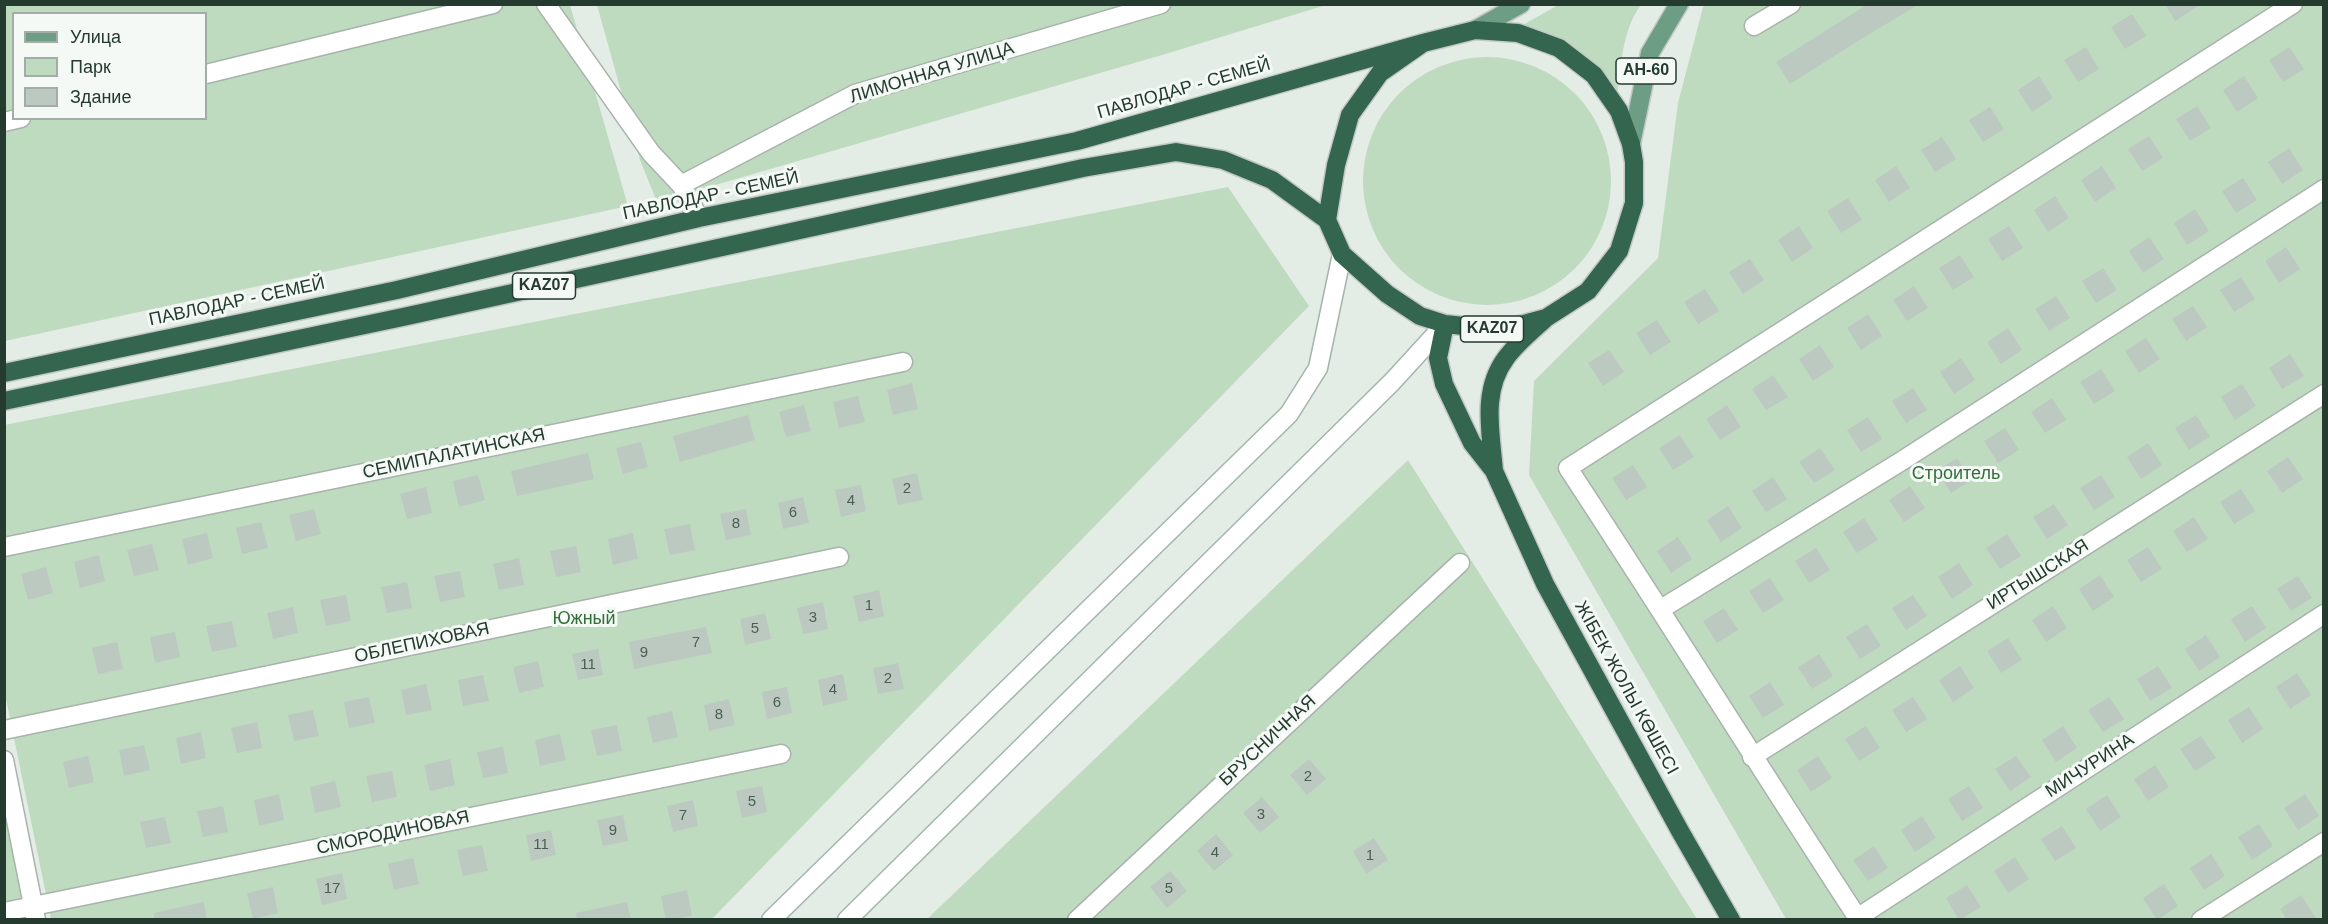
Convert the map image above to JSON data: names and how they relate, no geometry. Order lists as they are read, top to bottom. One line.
{"streets":{"highway":["ПАВЛОДАР - СЕМЕЙ","KAZ07","ЖІБЕК ЖОЛЫ КӨШЕСІ"],"main road":["АН-60"],"street":["ЛИМОННАЯ УЛИЦА","СЕМИПАЛАТИНСКАЯ","ИРТЫШСКАЯ","ОБЛЕПИХОВАЯ","БРУСНИЧНАЯ","МИЧУРИНА","СМОРОДИНОВАЯ"]},"crossings":[["АН-60","KAZ07"],["ПАВЛОДАР - СЕМЕЙ","KAZ07"],["KAZ07","ЖІБЕК ЖОЛЫ КӨШЕСІ"]],"parks":["Строитель","Южный"],"house_numbers":["2","4","6","8","1","3","5","7","9","11","2","4","6","8","2","5","3","7","9","11","4","1","17","5"],"legend":["Улица","Парк","Здание"]}
